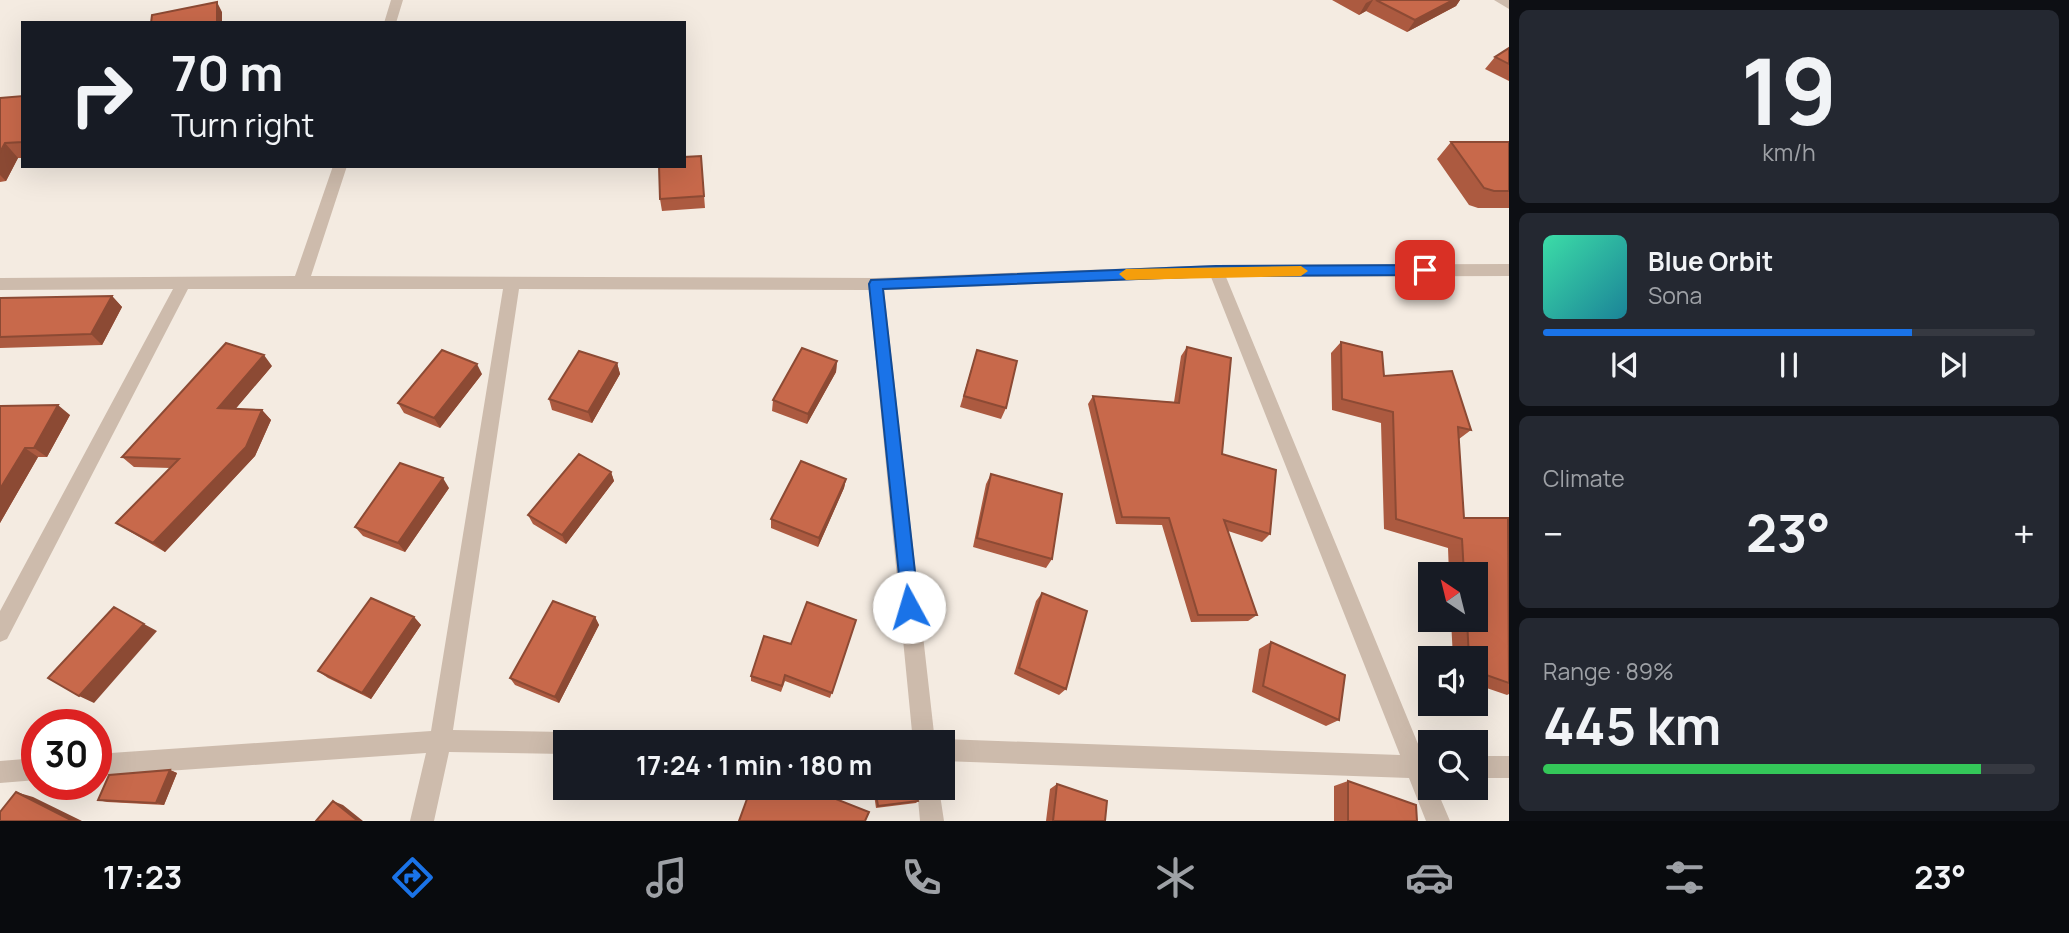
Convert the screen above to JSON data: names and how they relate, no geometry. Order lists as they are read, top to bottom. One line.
{"north":"top left","page":{"tile":[["19","km/h"],"Climate",["Range · 89%","445 km"]],"turn":["70 m","Turn right"],"song":["Blue Orbit","Sona"],"heat":["−","23°","+"],"limit":"30","trip":"17:24 · 1 min · 180 m","tabs":["17:23","23°"]}}
